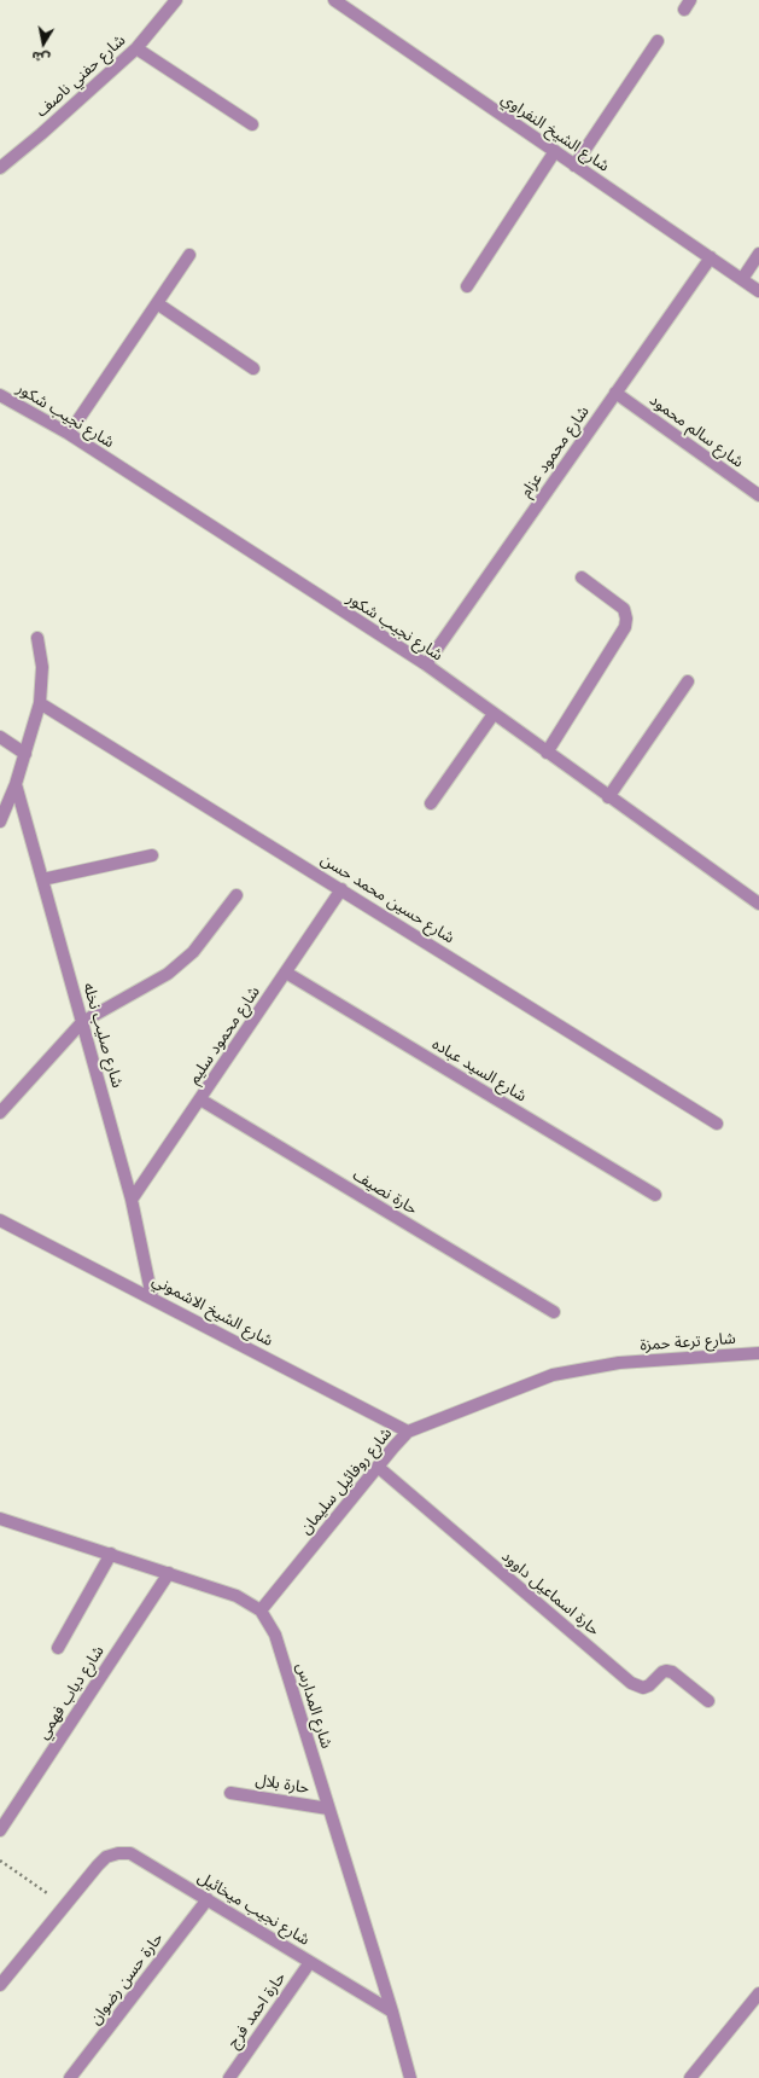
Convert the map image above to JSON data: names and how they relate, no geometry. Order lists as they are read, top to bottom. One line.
{"streets":{"street":["شارع حفني ناصف","شارع الشيخ النفراوي","شارع نجيب شكور","شارع سالم محمود","شارع محمود عزام","شارع حسين محمد حسن","شارع صليب نخله","شارع محمود سليم","شارع السيد عباده","حارة نصيف","شارع الشيخ الاشموني","شارع ترعة حمزة","شارع روفائيل سليمان","حارة اسماعيل داوود","شارع دياب فهمي","شارع المدارس","حارة بلال","شارع نجيب ميخائيل","حارة حسن رضوان","حارة احمد فرج"]},"crossings":[["شارع الشيخ النفراوي","شارع محمود عزام"],["شارع نجيب شكور","شارع محمود عزام"],["شارع سالم محمود","شارع محمود عزام"],["شارع حسين محمد حسن","شارع محمود سليم"],["شارع صليب نخله","شارع محمود سليم"],["شارع صليب نخله","شارع الشيخ الاشموني"],["شارع محمود سليم","شارع السيد عباده"],["شارع محمود سليم","حارة نصيف"],["شارع الشيخ الاشموني","شارع روفائيل سليمان"],["شارع ترعة حمزة","شارع روفائيل سليمان"],["شارع روفائيل سليمان","حارة اسماعيل داوود"],["شارع روفائيل سليمان","شارع المدارس"],["شارع دياب فهمي","شارع المدارس"],["شارع المدارس","حارة بلال"],["شارع المدارس","شارع نجيب ميخائيل"],["شارع نجيب ميخائيل","حارة حسن رضوان"],["شارع نجيب ميخائيل","حارة احمد فرج"]],"north":"bottom"}
